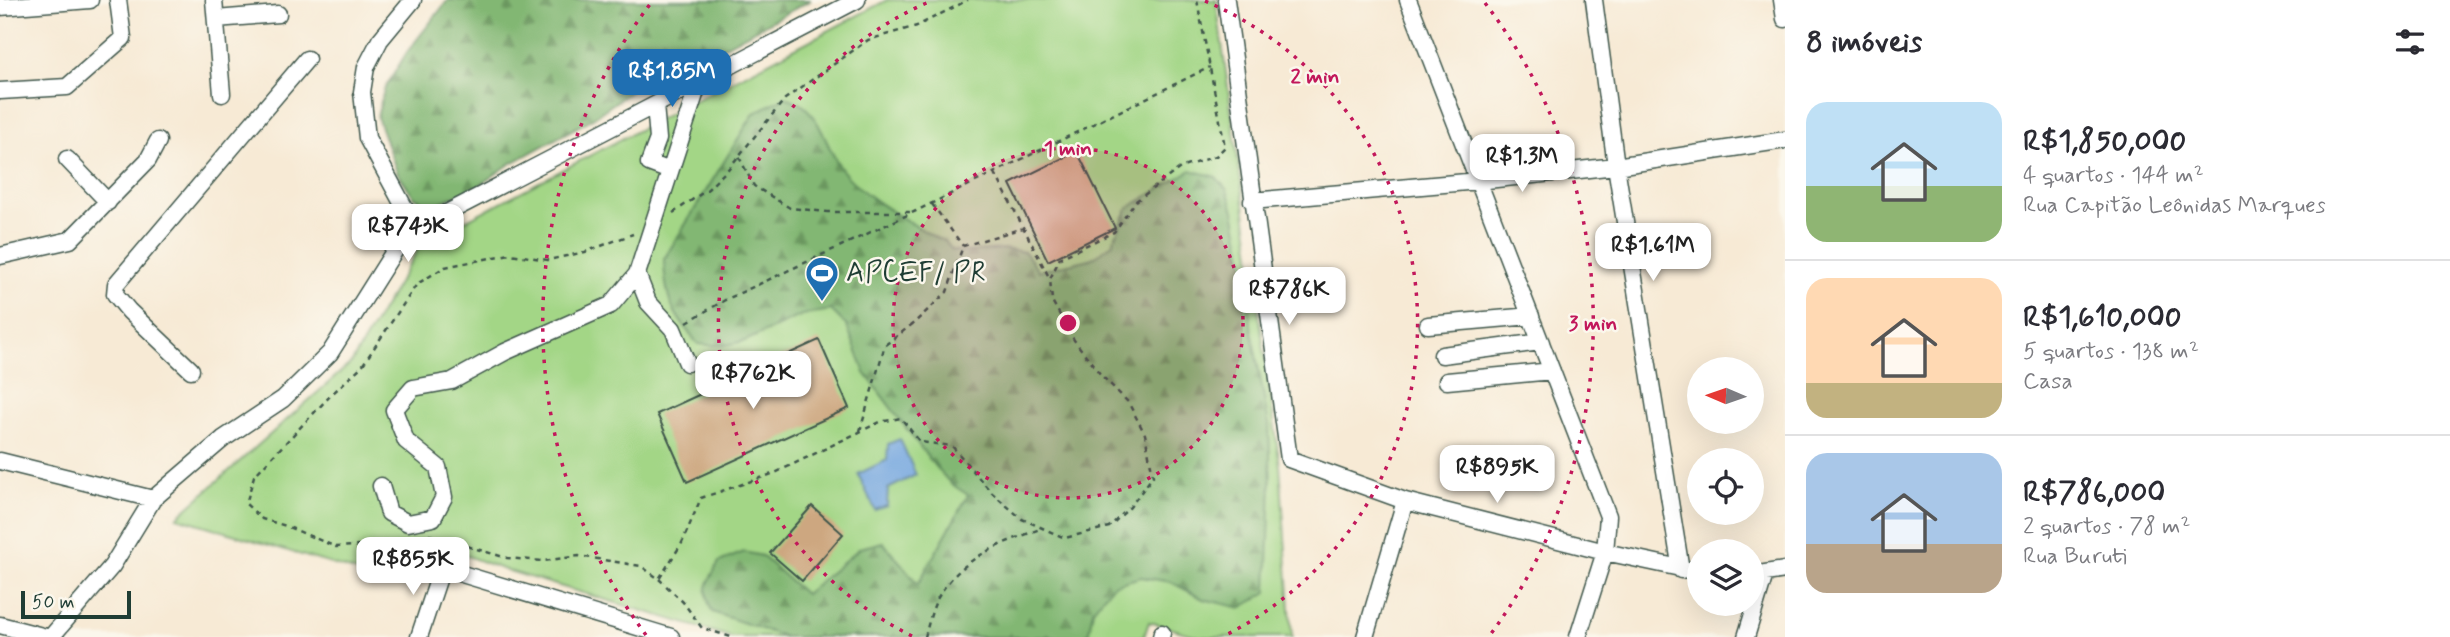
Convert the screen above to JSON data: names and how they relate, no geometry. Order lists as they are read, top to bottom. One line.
{"places":{"sports":["APCEF/ PR"]},"scale_bar":"50 m","north":"left","page":{"heading":"8 imóveis","price":["R$1.85M","R$1.3M","R$743K","R$1.61M","R$786K","R$762K","R$895K","R$855K"],"list":[{"name":"R$1,850,000","note":"4 quartos · 144 m² · Rua Capitão Leônidas Marques"},{"name":"R$1,610,000","note":"5 quartos · 138 m² · Casa"},{"name":"R$786,000","note":"2 quartos · 78 m² · Rua Buruti"}],"scale":"50 m"},"rings":["2 min","1 min","3 min"]}
